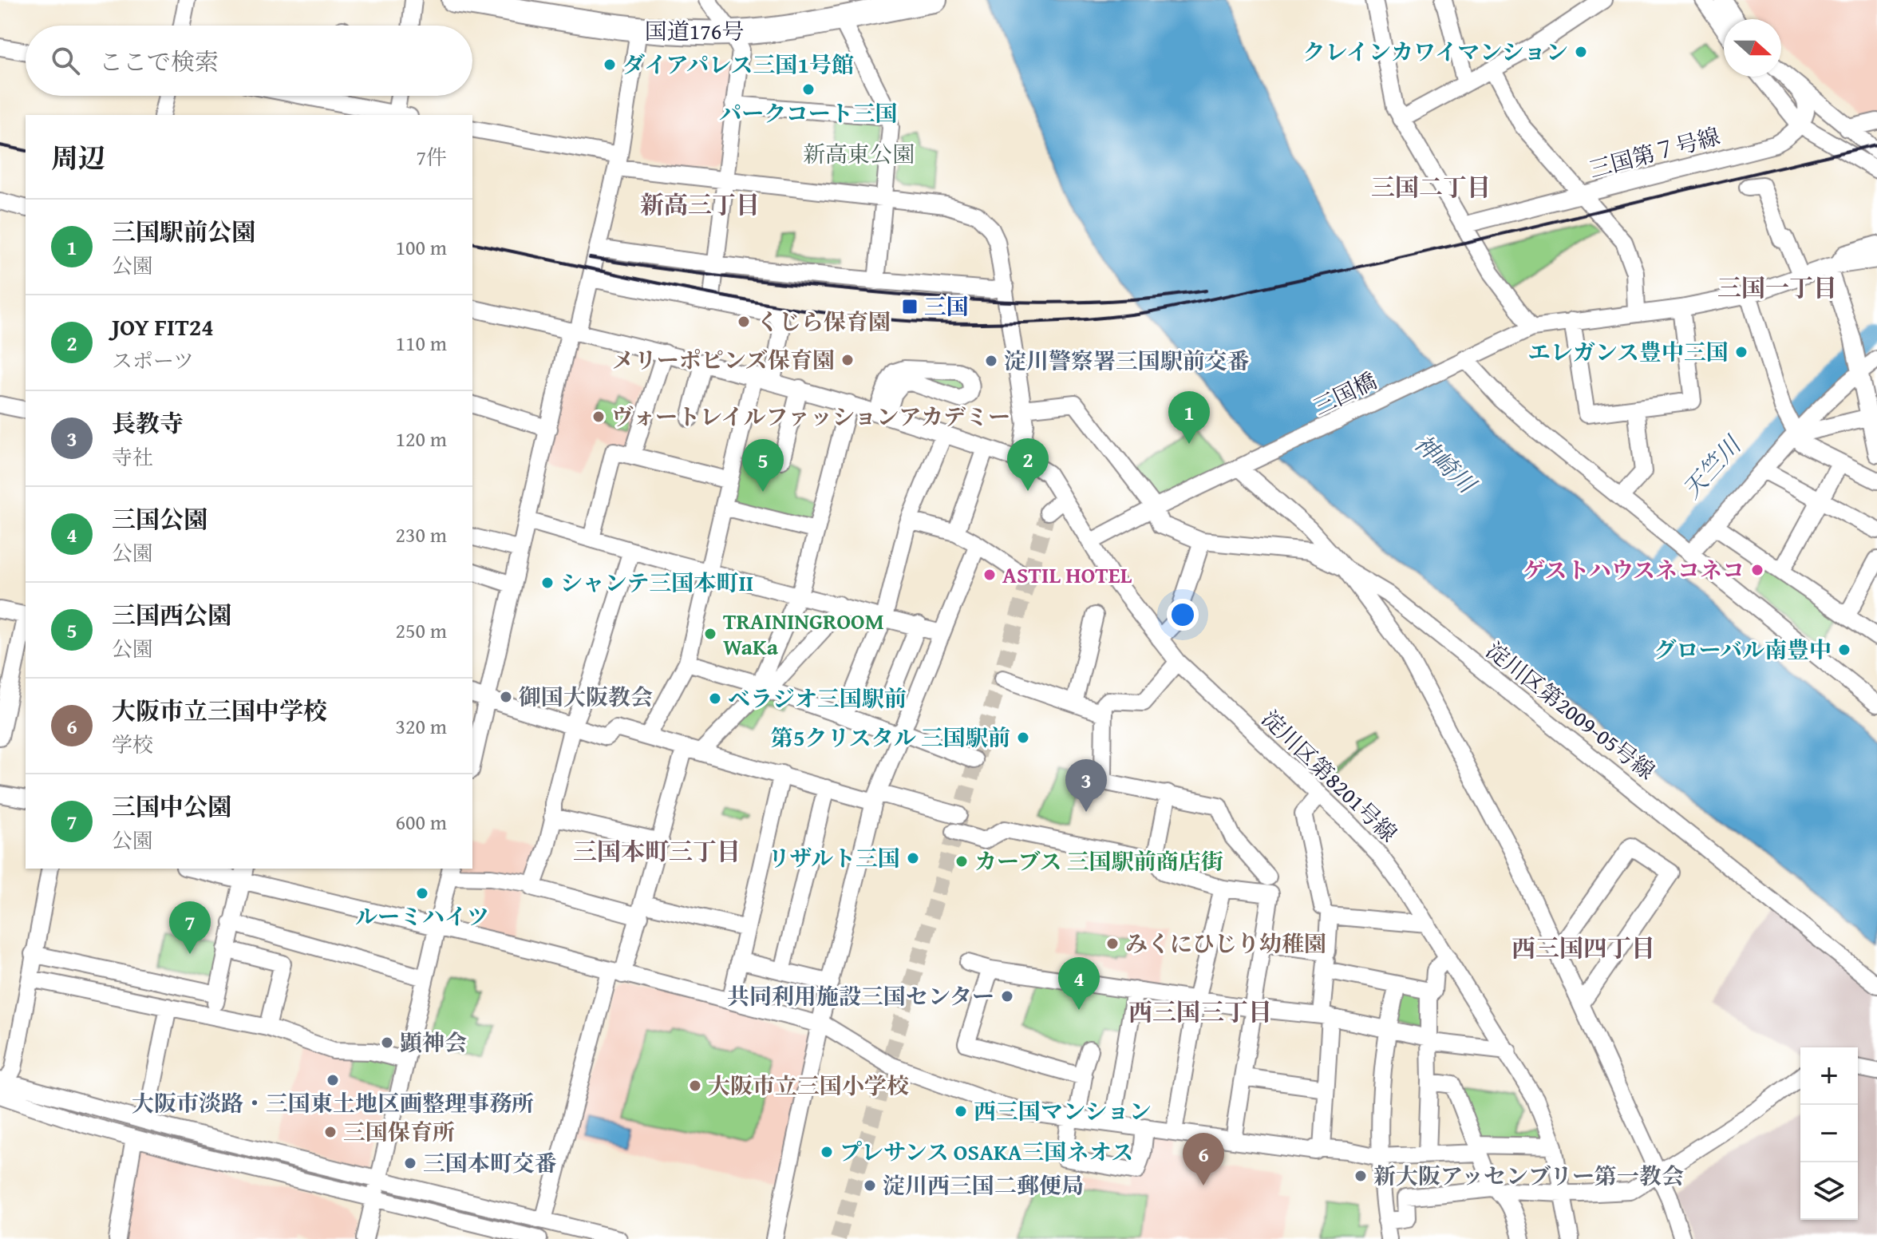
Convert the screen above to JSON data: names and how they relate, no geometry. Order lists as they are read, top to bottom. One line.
{"streets":{"highway":["国道176号"],"street":["三国第７号線","三国橋","淀川区第2009-05号線","淀川区第8201号線"]},"crossings":[["三国橋","淀川区第2009-05号線"],["三国橋","淀川区第8201号線"]],"districts":["三国二丁目","新高三丁目","三国一丁目","三国本町三丁目","西三国四丁目","西三国三丁目"],"water":["神崎川","天竺川"],"parks":["新高東公園"],"places":{"other":["クレインカワイマンション","ダイアパレス三国1号館","パークコート三国","くじら保育園","エレガンス豊中三国","メリーポピンズ保育園","淀川警察署三国駅前交番","ヴォートレイルファッションアカデミー","ゲストハウスネコネコ","ASTIL HOTEL","シャンテ三国本町II","TRAININGROOM WaKa","グローバル南豊中","御国大阪教会","ベラジオ三国駅前","第5クリスタル 三国駅前","リザルト三国","カーブス 三国駅前商店街","ルーミハイツ","みくにひじり幼稚園","共同利用施設三国センター","顕神会","大阪市淡路・三国東土地区画整理事務所","大阪市立三国小学校","西三国マンション","三国保育所","プレサンス OSAKA三国ネオス","三国本町交番","新大阪アッセンブリー第一教会","淀川西三国二郵便局"],"transit":["三国"]},"north":"right","page":{"search":"ここで検索","heading":["周辺","7件"],"list":[{"mark":"1","name":"三国駅前公園","note":"公園","value":"100 m"},{"mark":"2","name":"JOY FIT24","note":"スポーツ","value":"110 m"},{"mark":"3","name":"長教寺","note":"寺社","value":"120 m"},{"mark":"4","name":"三国公園","note":"公園","value":"230 m"},{"mark":"5","name":"三国西公園","note":"公園","value":"250 m"},{"mark":"6","name":"大阪市立三国中学校","note":"学校","value":"320 m"},{"mark":"7","name":"三国中公園","note":"公園","value":"600 m"}],"pins":["1","2","5","3","7","4","6"],"map_buttons":["+","−"]}}
